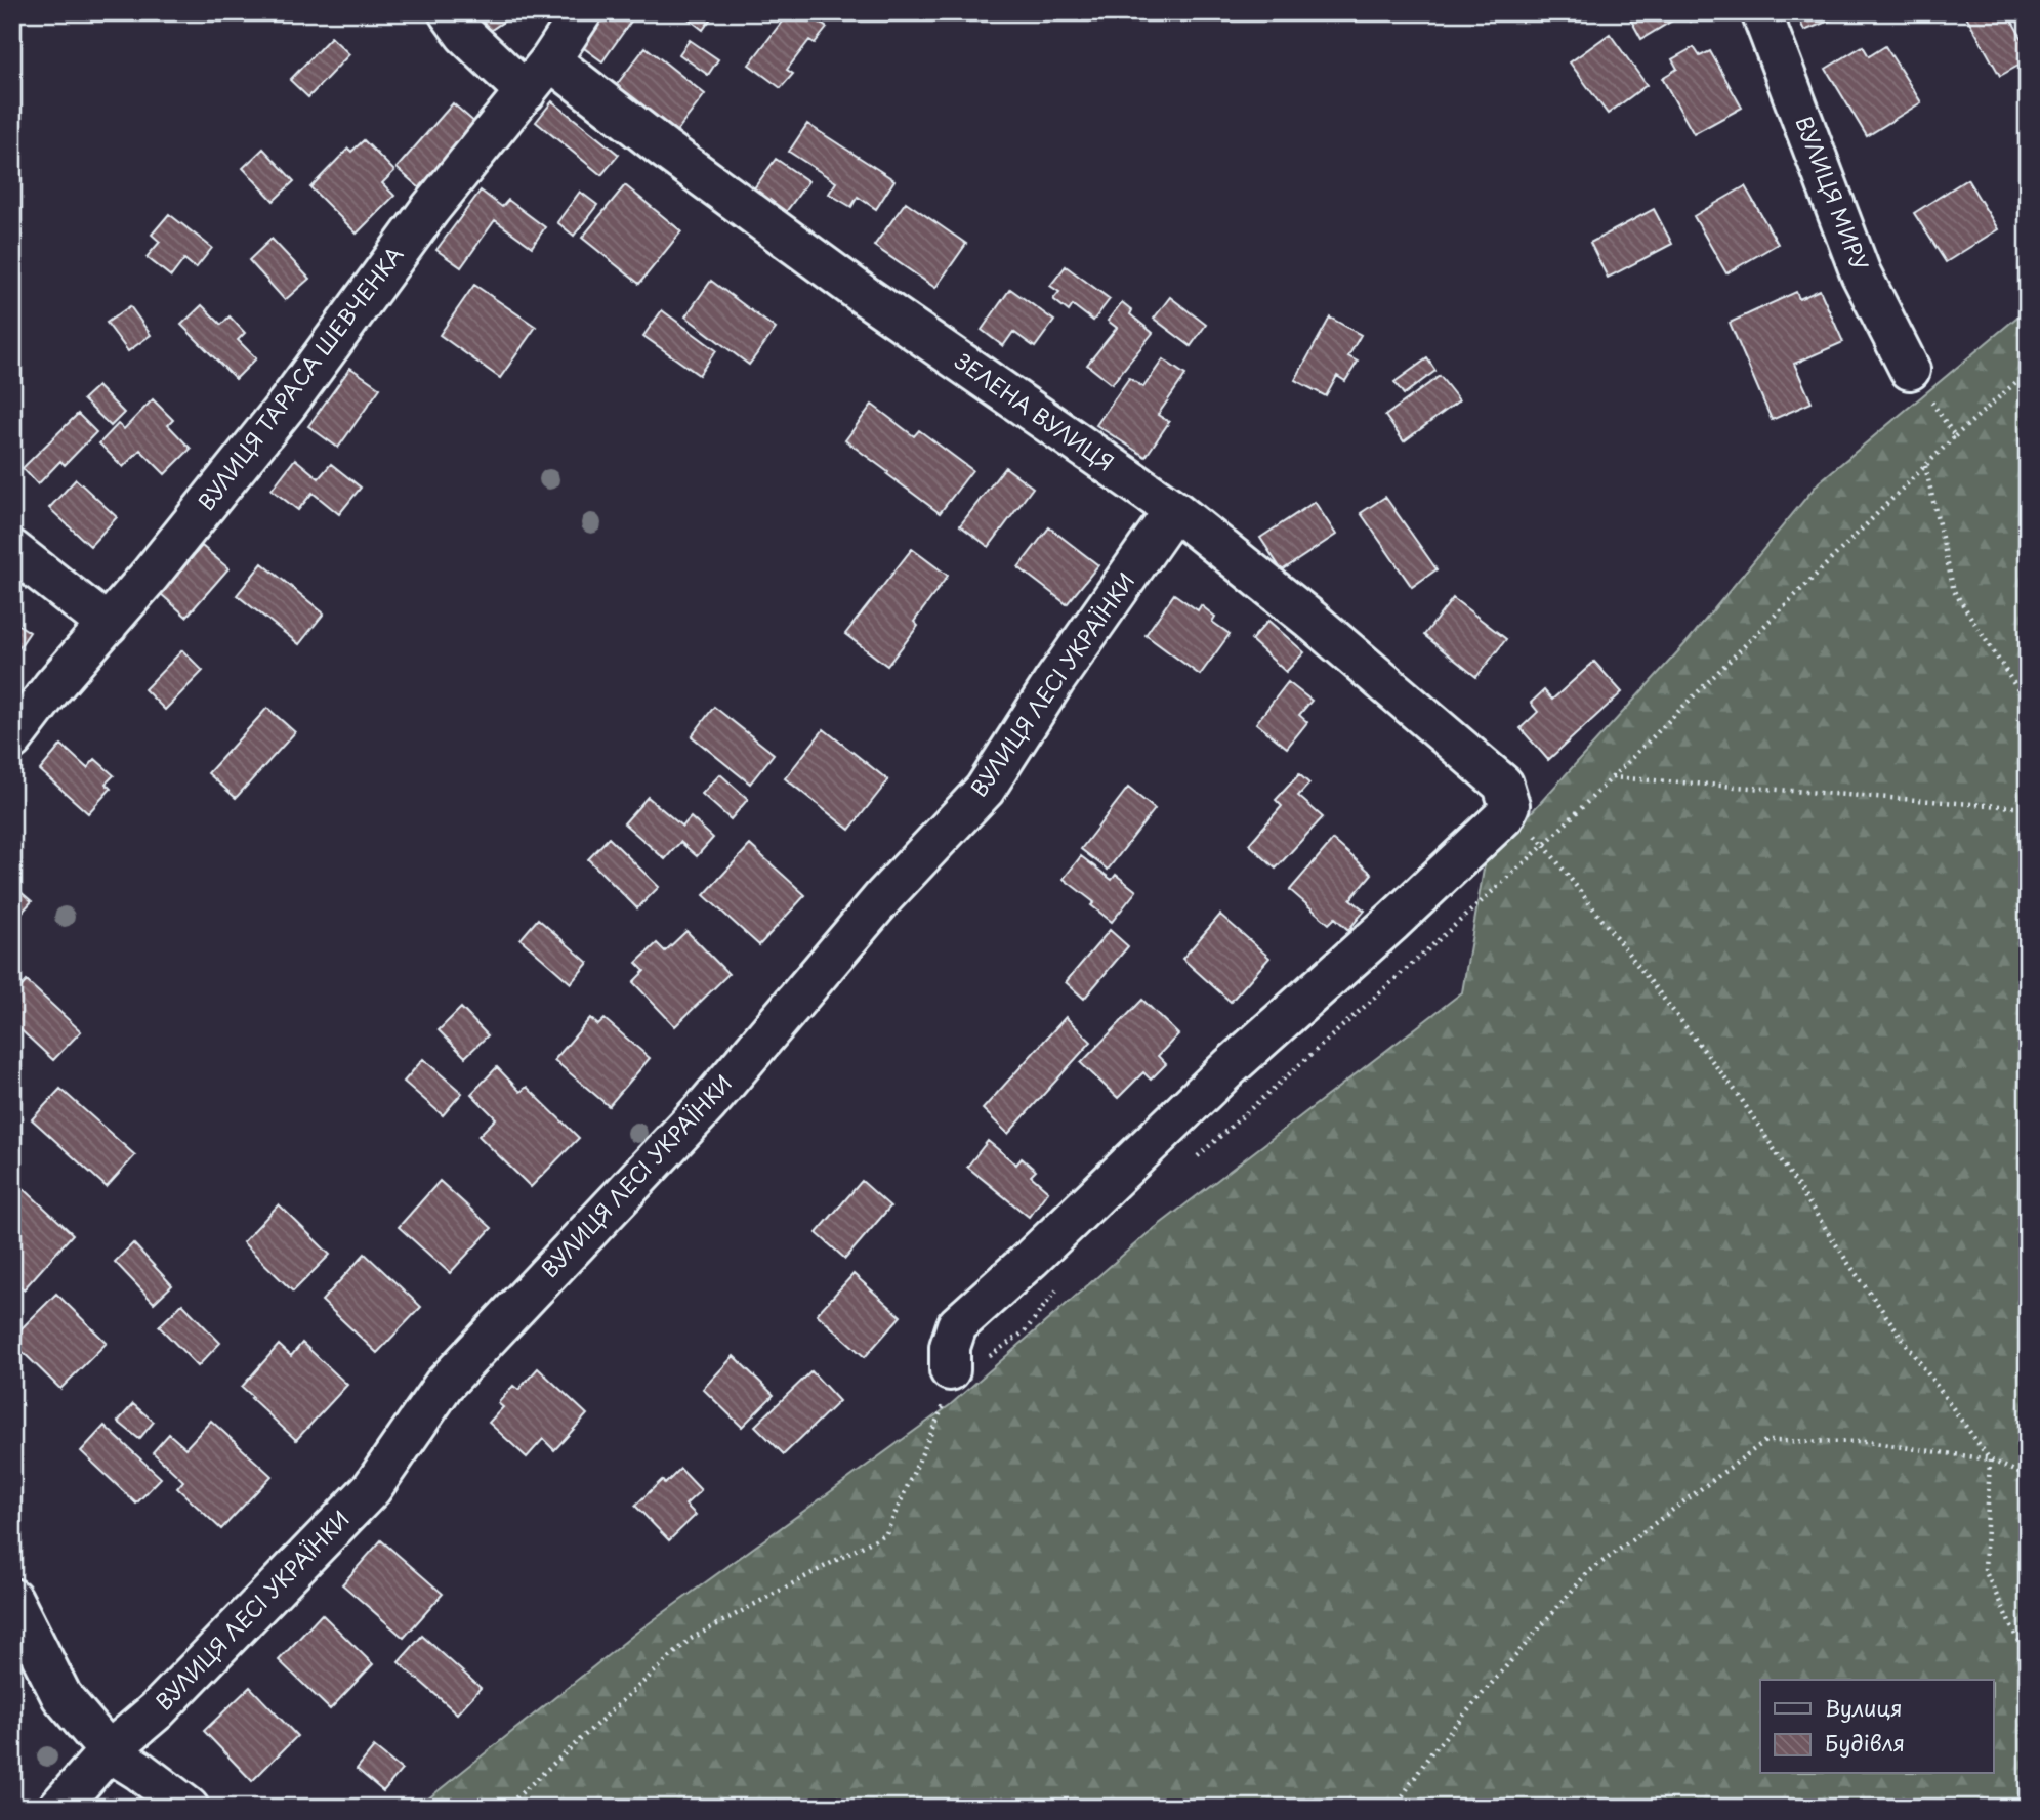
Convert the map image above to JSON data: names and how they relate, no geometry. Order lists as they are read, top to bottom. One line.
{"streets":{"street":["ВУЛИЦЯ МИРУ","ВУЛИЦЯ ТАРАСА ШЕВЧЕНКА","ЗЕЛЕНА ВУЛИЦЯ","ВУЛИЦЯ ЛЕСІ УКРАЇНКИ"]},"crossings":[["ВУЛИЦЯ ТАРАСА ШЕВЧЕНКА","ЗЕЛЕНА ВУЛИЦЯ"],["ЗЕЛЕНА ВУЛИЦЯ","ВУЛИЦЯ ЛЕСІ УКРАЇНКИ"]],"legend":["Вулиця","Будівля"]}
